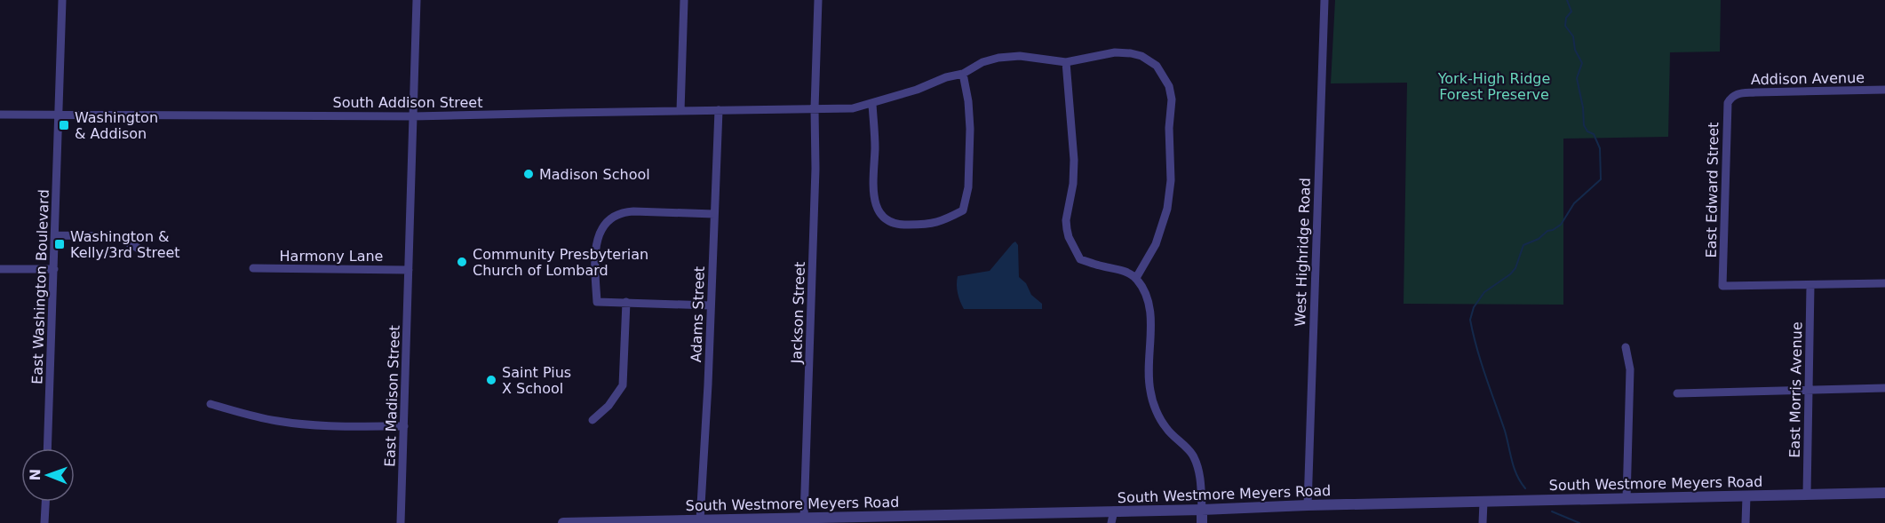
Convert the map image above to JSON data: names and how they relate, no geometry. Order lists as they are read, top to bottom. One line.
{"streets":{"street":["Addison Avenue","South Addison Street","East Edward Street","West Highridge Road","Harmony Lane","East Washington Boulevard","Jackson Street","Adams Street","East Morris Avenue","East Madison Street","South Westmore Meyers Road"]},"crossings":[["Addison Avenue","East Edward Street"],["South Addison Street","East Washington Boulevard"],["South Addison Street","Jackson Street"],["South Addison Street","Adams Street"],["South Addison Street","East Madison Street"],["East Edward Street","East Morris Avenue"],["West Highridge Road","South Westmore Meyers Road"],["Harmony Lane","East Madison Street"],["Jackson Street","South Westmore Meyers Road"],["Adams Street","South Westmore Meyers Road"],["East Morris Avenue","South Westmore Meyers Road"]],"parks":["York-High Ridge Forest Preserve"],"places":{"transit":["Washington & Addison","Washington & Kelly/3rd Street"],"other":["Madison School","Community Presbyterian Church of Lombard","Saint Pius X School"]},"north":"left"}
